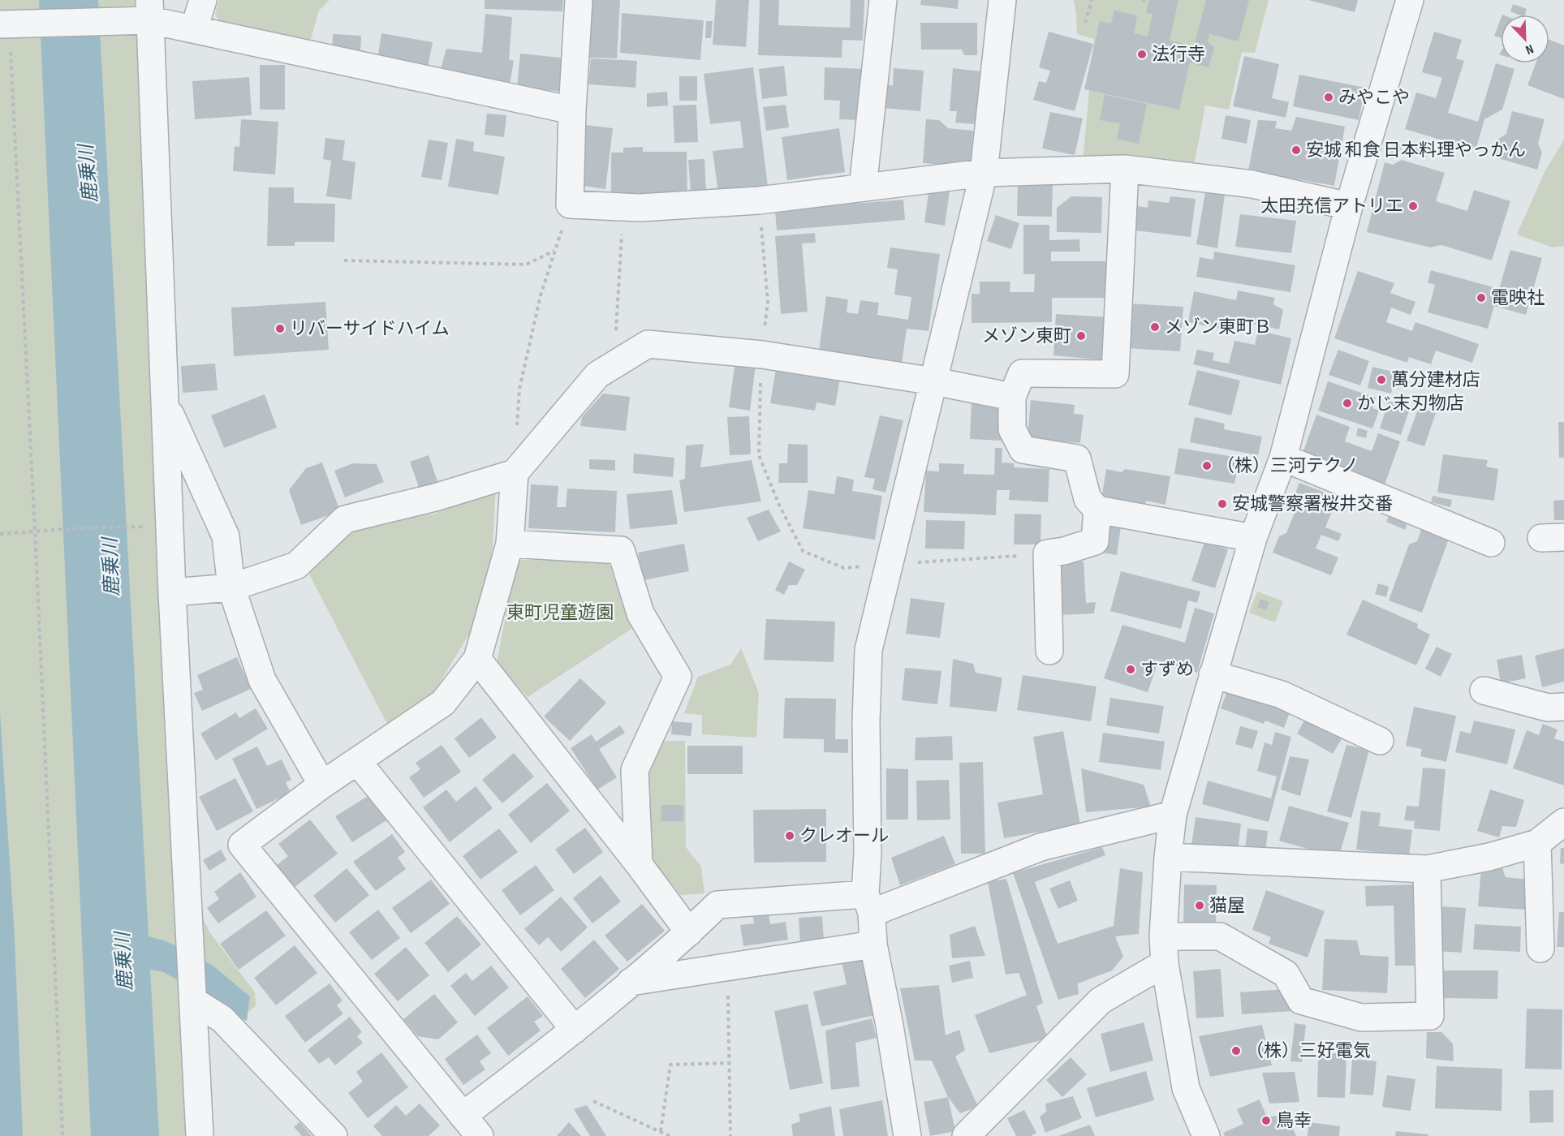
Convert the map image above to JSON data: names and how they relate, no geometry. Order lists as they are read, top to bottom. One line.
{"water":["鹿乗川"],"parks":["東町児童遊園"],"places":["法行寺","みやこや","安城 和食 日本料理やっかん","太田充信アトリエ","電映社","メゾン東町Ｂ","リバーサイドハイム","メゾン東町","萬分建材店","かじ末刃物店","（株）三河テクノ","安城警察署桜井交番","すずめ","クレオール","猫屋","（株）三好電気","鳥幸"],"north":"bottom right"}
